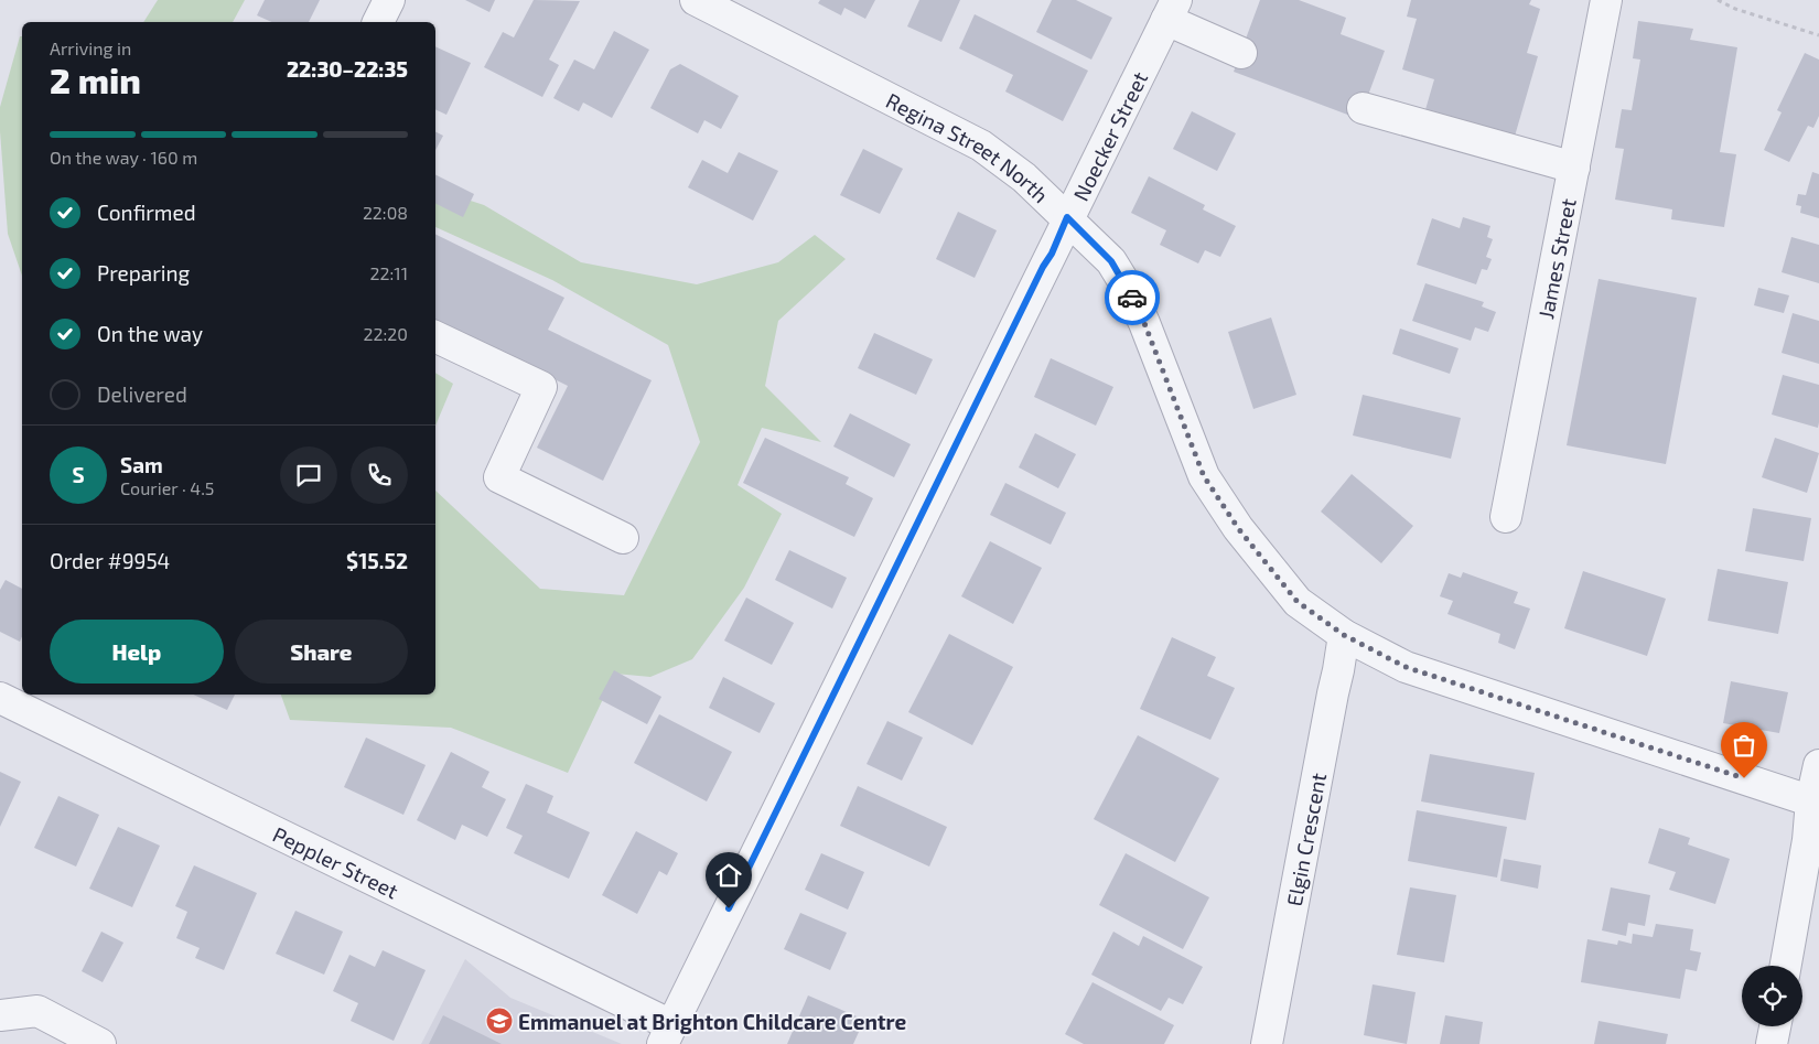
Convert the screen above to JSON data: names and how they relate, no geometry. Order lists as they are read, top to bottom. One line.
{"streets":{"street":["Noecker Street","Regina Street North","James Street","Elgin Crescent","Peppler Street"]},"crossings":[["Noecker Street","Regina Street North"],["Noecker Street","Peppler Street"],["Regina Street North","Elgin Crescent"]],"places":{"school or university":["Emmanuel at Brighton Childcare Centre"]},"page":{"heading":["2 min","Arriving in","22:30–22:35"],"panel":["Sam","Courier · 4.5","Order #9954","$15.52"],"bar":"On the way · 160 m","list":[["Confirmed","22:08"],["Preparing","22:11"],["On the way","22:20"],"Delivered"],"round":"S","buttons":["Help","Share"]}}
